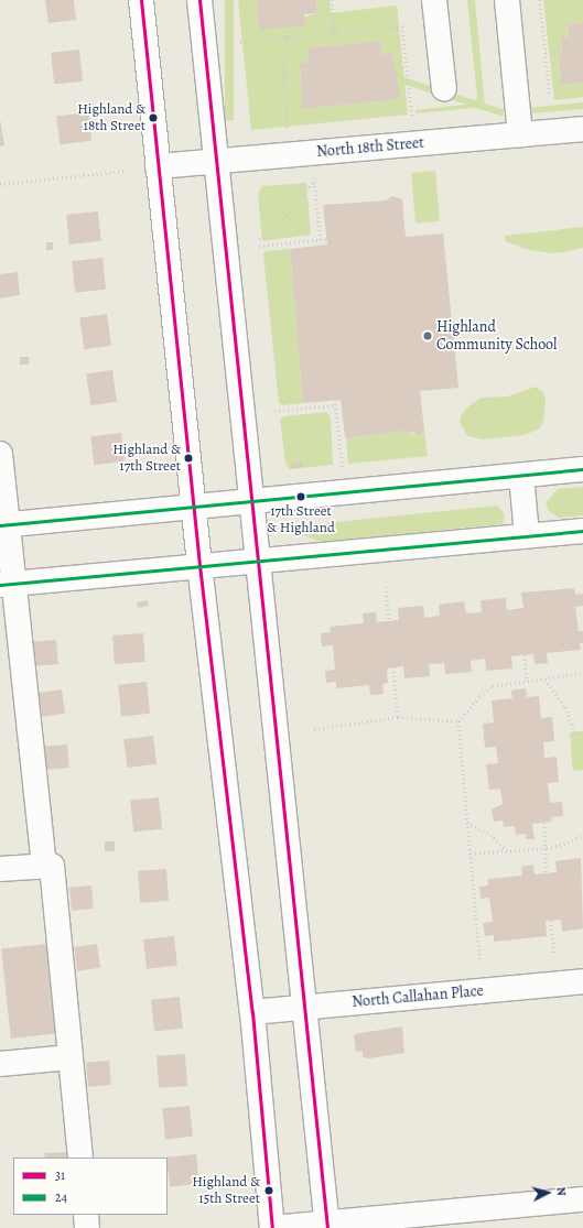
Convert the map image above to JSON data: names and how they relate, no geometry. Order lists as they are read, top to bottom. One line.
{"streets":{"main road":["North 18th Street","North Callahan Place"]},"places":["Highland & 18th Street","Highland Community School","Highland & 17th Street","17th Street & Highland","Highland & 15th Street"],"lines":["transit line 31","transit line 24"],"legend":["31","24"],"north":"right"}
